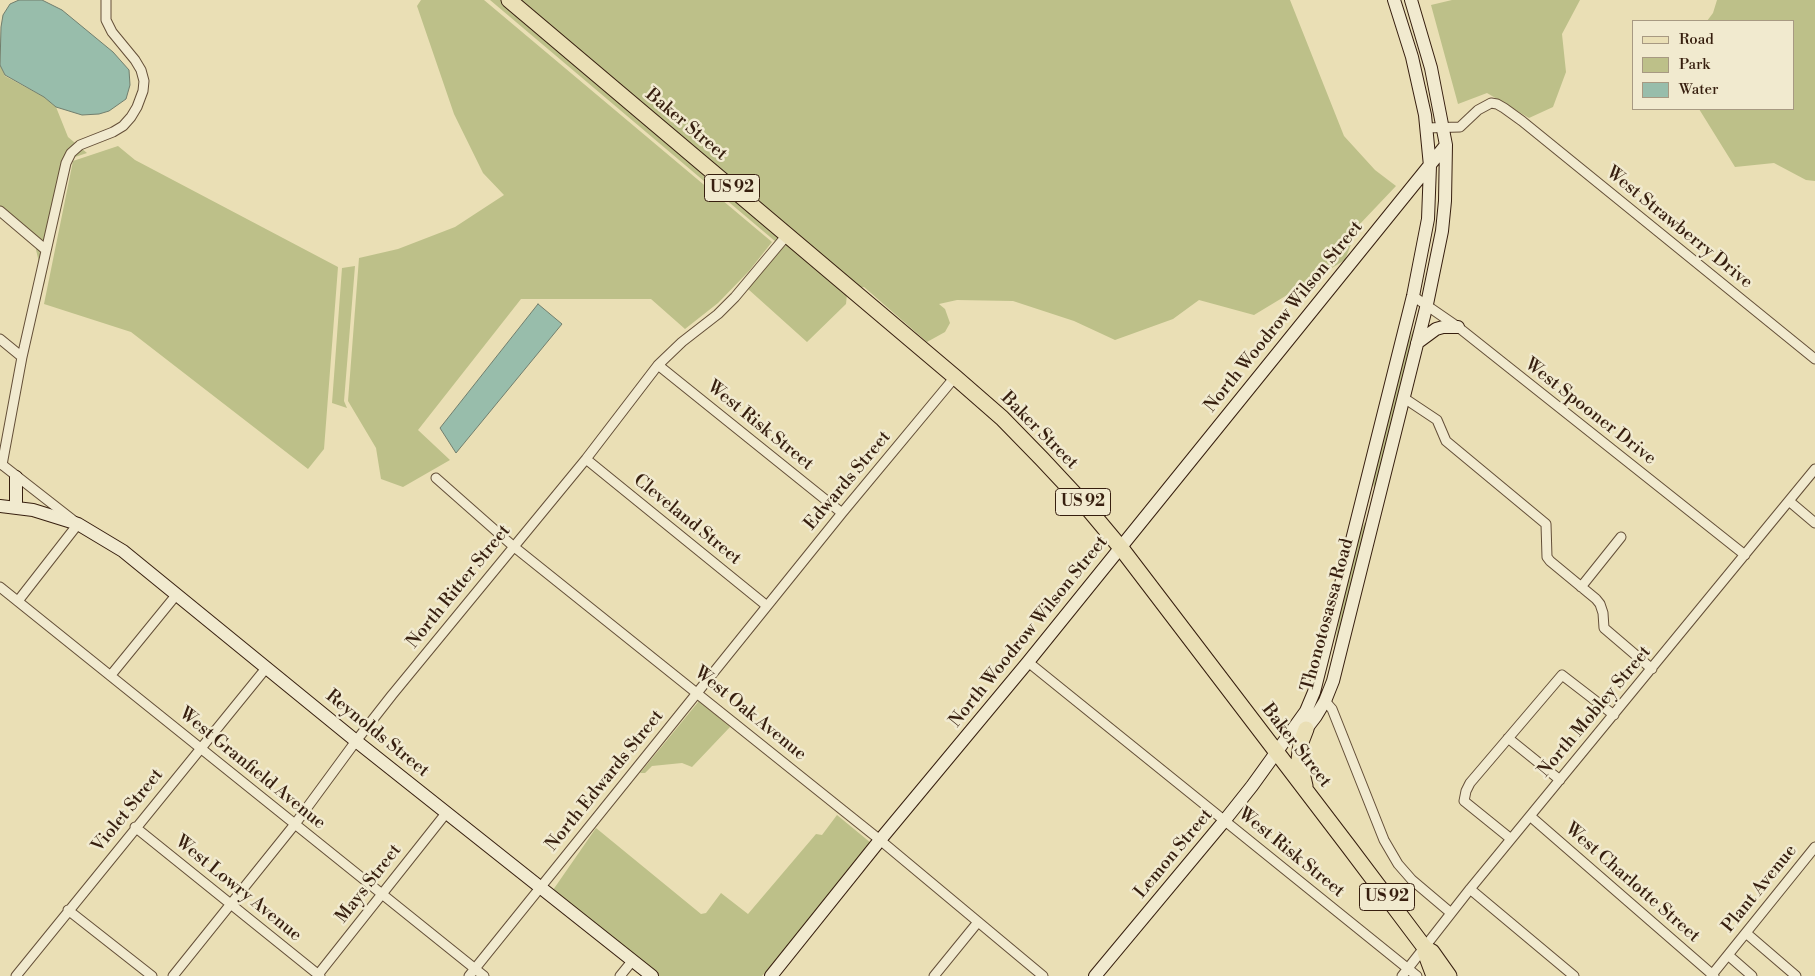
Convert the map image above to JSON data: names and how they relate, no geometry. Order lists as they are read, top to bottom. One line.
{"streets":{"main road":["Baker Street","US 92","North Woodrow Wilson Street","Thonotosassa Road","Reynolds Street","Lemon Street"],"street":["West Strawberry Drive","West Spooner Drive","West Risk Street","Edwards Street","Cleveland Street","North Ritter Street","North Mobley Street","West Oak Avenue","West Granfield Avenue","North Edwards Street","Violet Street","West Charlotte Street","Mays Street","West Lowry Avenue","Plant Avenue"]},"crossings":[["Baker Street","US 92"],["Baker Street","North Woodrow Wilson Street"],["Baker Street","Edwards Street"],["Baker Street","North Ritter Street"],["Baker Street","Thonotosassa Road"],["Baker Street","North Mobley Street"],["Baker Street","Lemon Street"],["US 92","North Mobley Street"],["West Strawberry Drive","Thonotosassa Road"],["North Woodrow Wilson Street","West Risk Street"],["North Woodrow Wilson Street","Thonotosassa Road"],["North Woodrow Wilson Street","West Oak Avenue"],["West Spooner Drive","Thonotosassa Road"],["West Spooner Drive","North Mobley Street"],["West Risk Street","Edwards Street"],["West Risk Street","North Ritter Street"],["West Risk Street","North Mobley Street"],["West Risk Street","Lemon Street"],["Edwards Street","Cleveland Street"],["Edwards Street","North Edwards Street"],["Cleveland Street","North Ritter Street"],["Cleveland Street","North Edwards Street"],["North Ritter Street","West Oak Avenue"],["North Ritter Street","Reynolds Street"],["North Ritter Street","West Granfield Avenue"],["North Ritter Street","West Lowry Avenue"],["Thonotosassa Road","Lemon Street"],["North Mobley Street","West Charlotte Street"],["West Oak Avenue","North Edwards Street"],["Reynolds Street","North Edwards Street"],["Reynolds Street","Violet Street"],["Reynolds Street","Mays Street"],["West Granfield Avenue","North Edwards Street"],["West Granfield Avenue","Violet Street"],["West Granfield Avenue","Mays Street"],["Violet Street","West Lowry Avenue"],["West Charlotte Street","Plant Avenue"],["Mays Street","West Lowry Avenue"]],"legend":["Road","Park","Water"]}
